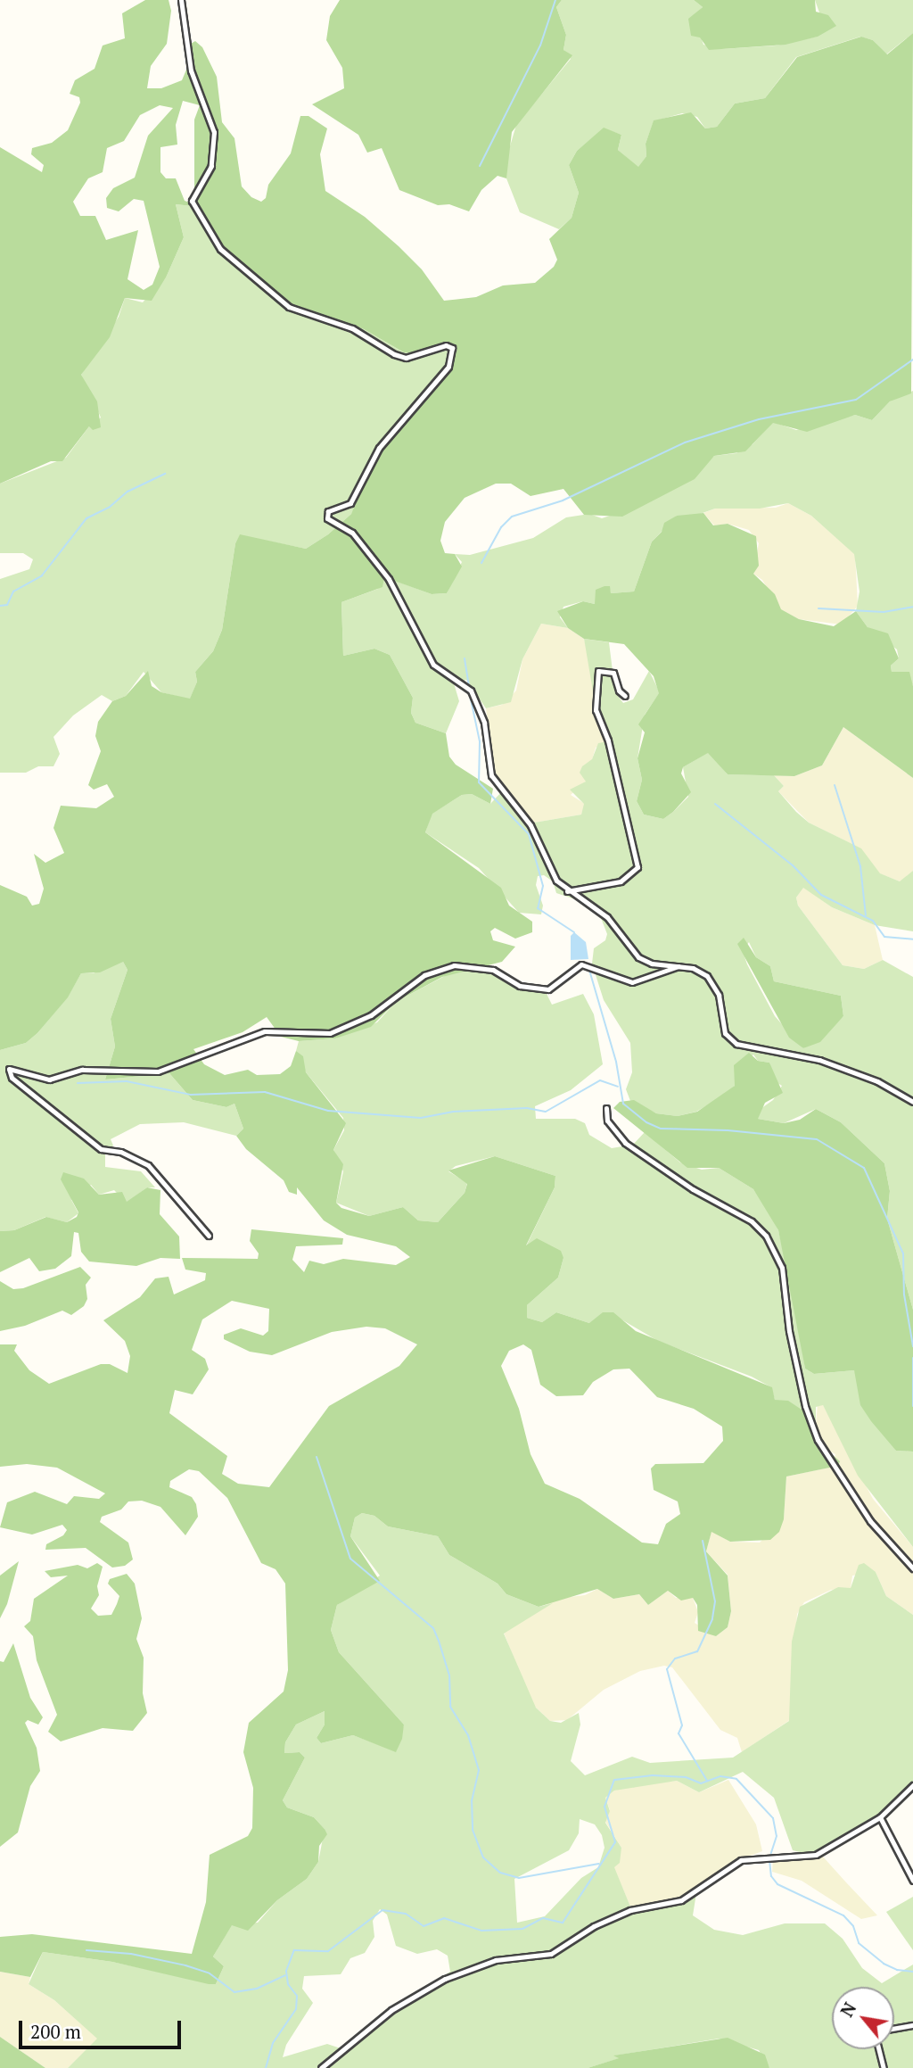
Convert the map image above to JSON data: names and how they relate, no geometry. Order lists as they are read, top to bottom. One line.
{"scale_bar":"200 m","north":"top left"}
